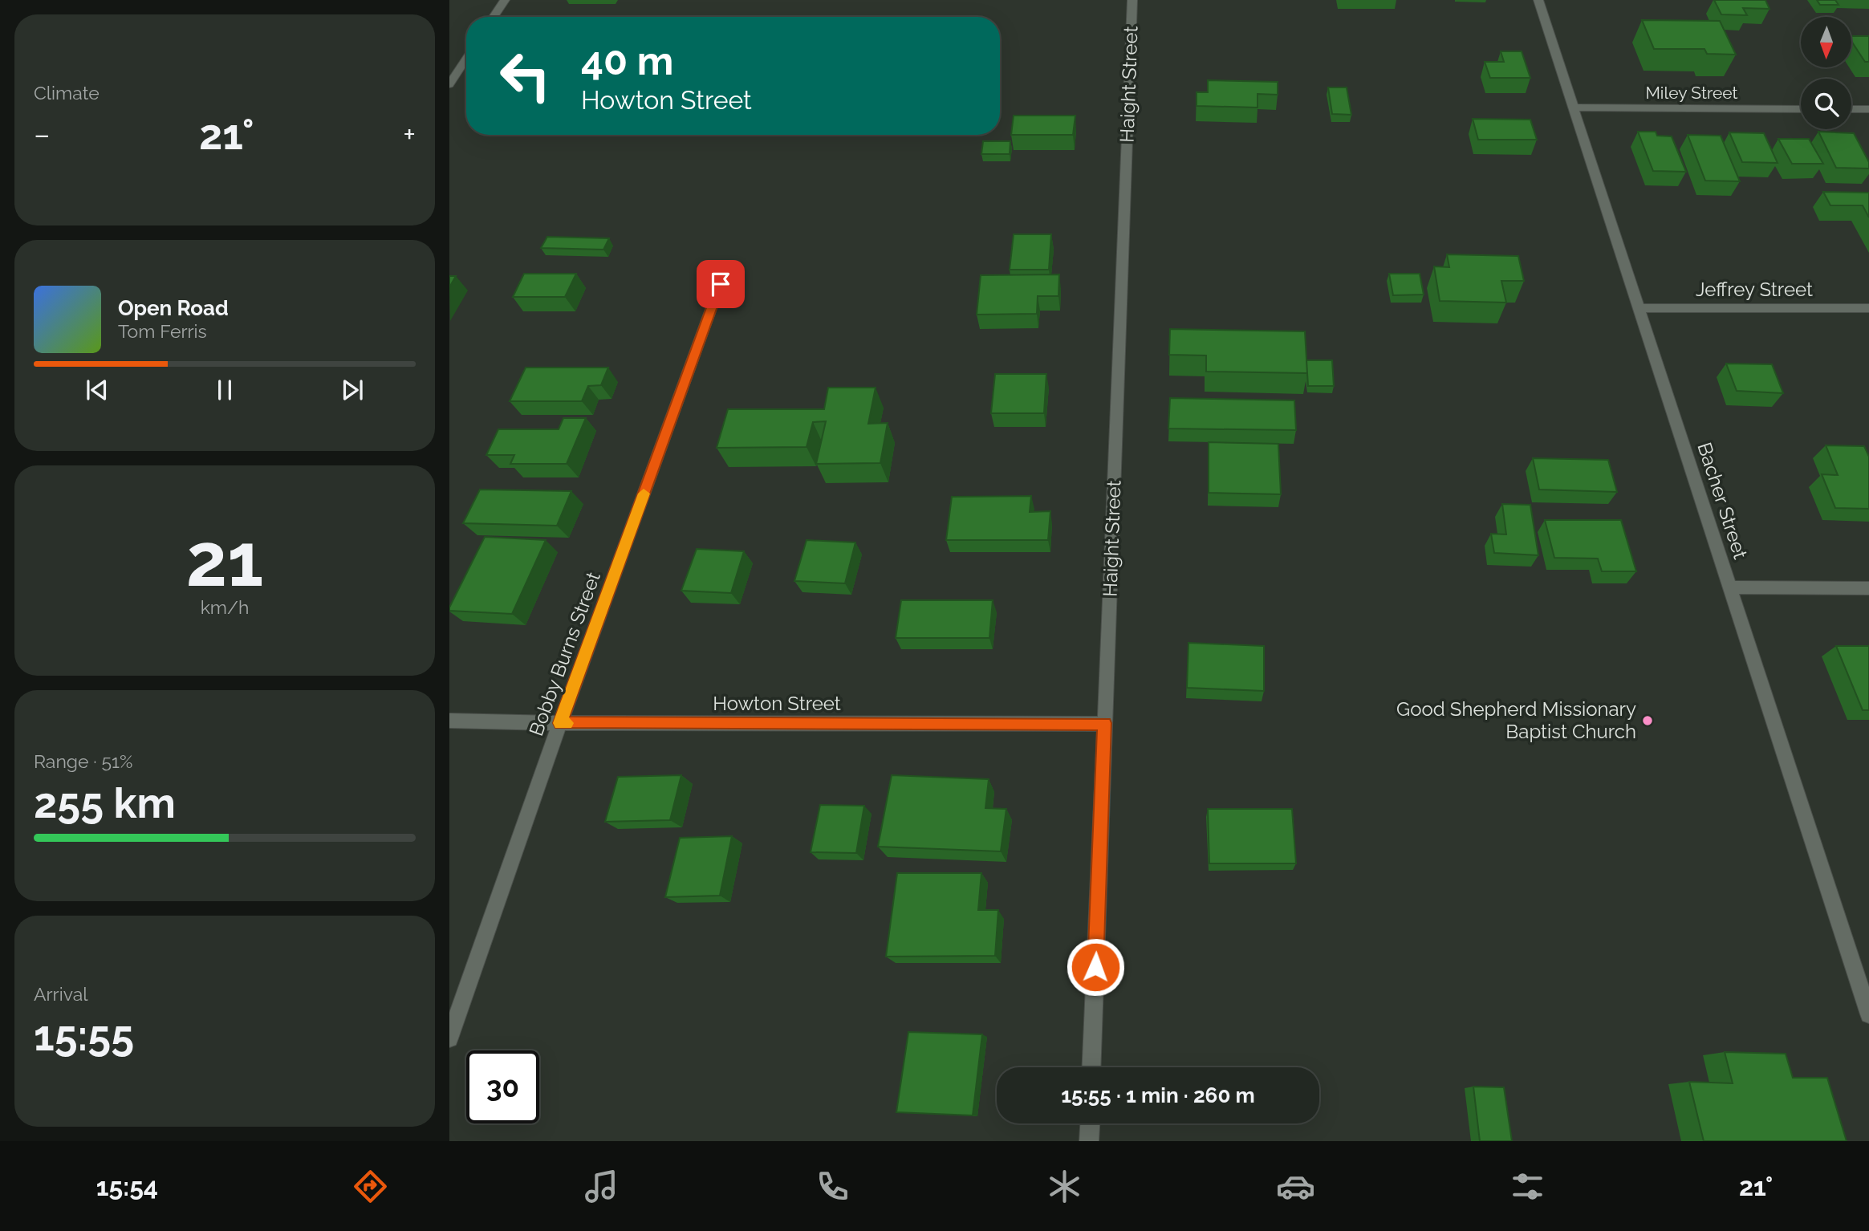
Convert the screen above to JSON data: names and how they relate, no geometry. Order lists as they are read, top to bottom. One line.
{"streets":{"street":["Haight Street","Miley Street","Jeffrey Street","Bacher Street","Bobby Burns Street","Howton Street"]},"crossings":[["Haight Street","Howton Street"],["Miley Street","Bacher Street"],["Jeffrey Street","Bacher Street"],["Bobby Burns Street","Howton Street"]],"places":["Good Shepherd Missionary Baptist Church"],"north":"bottom","page":{"tile":["Climate",["21","km/h"],["Range · 51%","255 km"],["Arrival","15:55"]],"turn":["40 m","Howton Street"],"heat":["−","21°","+"],"song":["Open Road","Tom Ferris"],"limit":"30","trip":"15:55 · 1 min · 260 m","tabs":["15:54","21°"]}}
